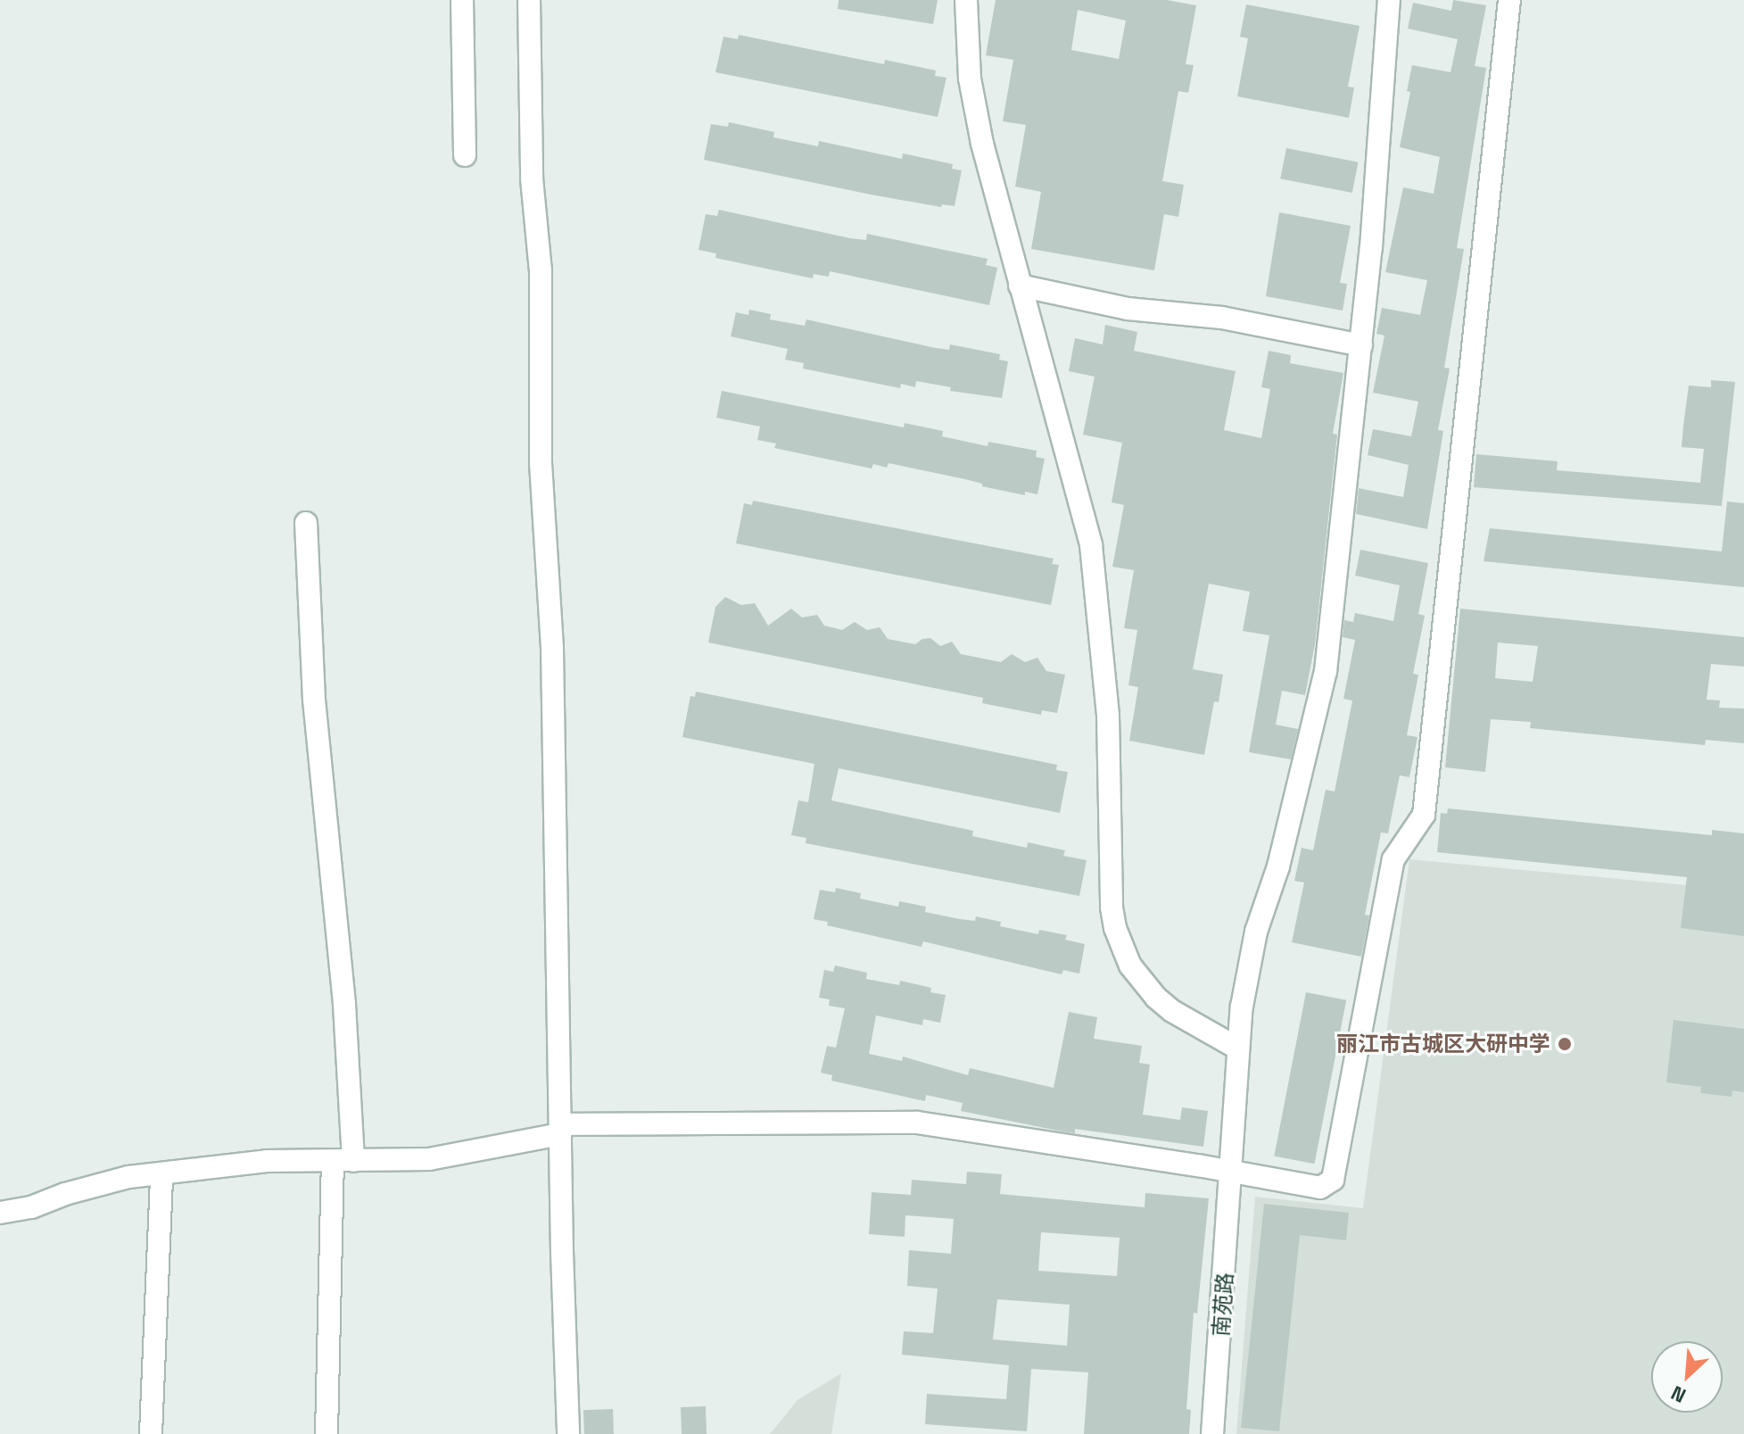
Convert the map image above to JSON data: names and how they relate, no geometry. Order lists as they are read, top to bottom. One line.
{"streets":{"street":["南苑路"]},"places":["丽江市古城区大研中学"],"north":"bottom left"}
